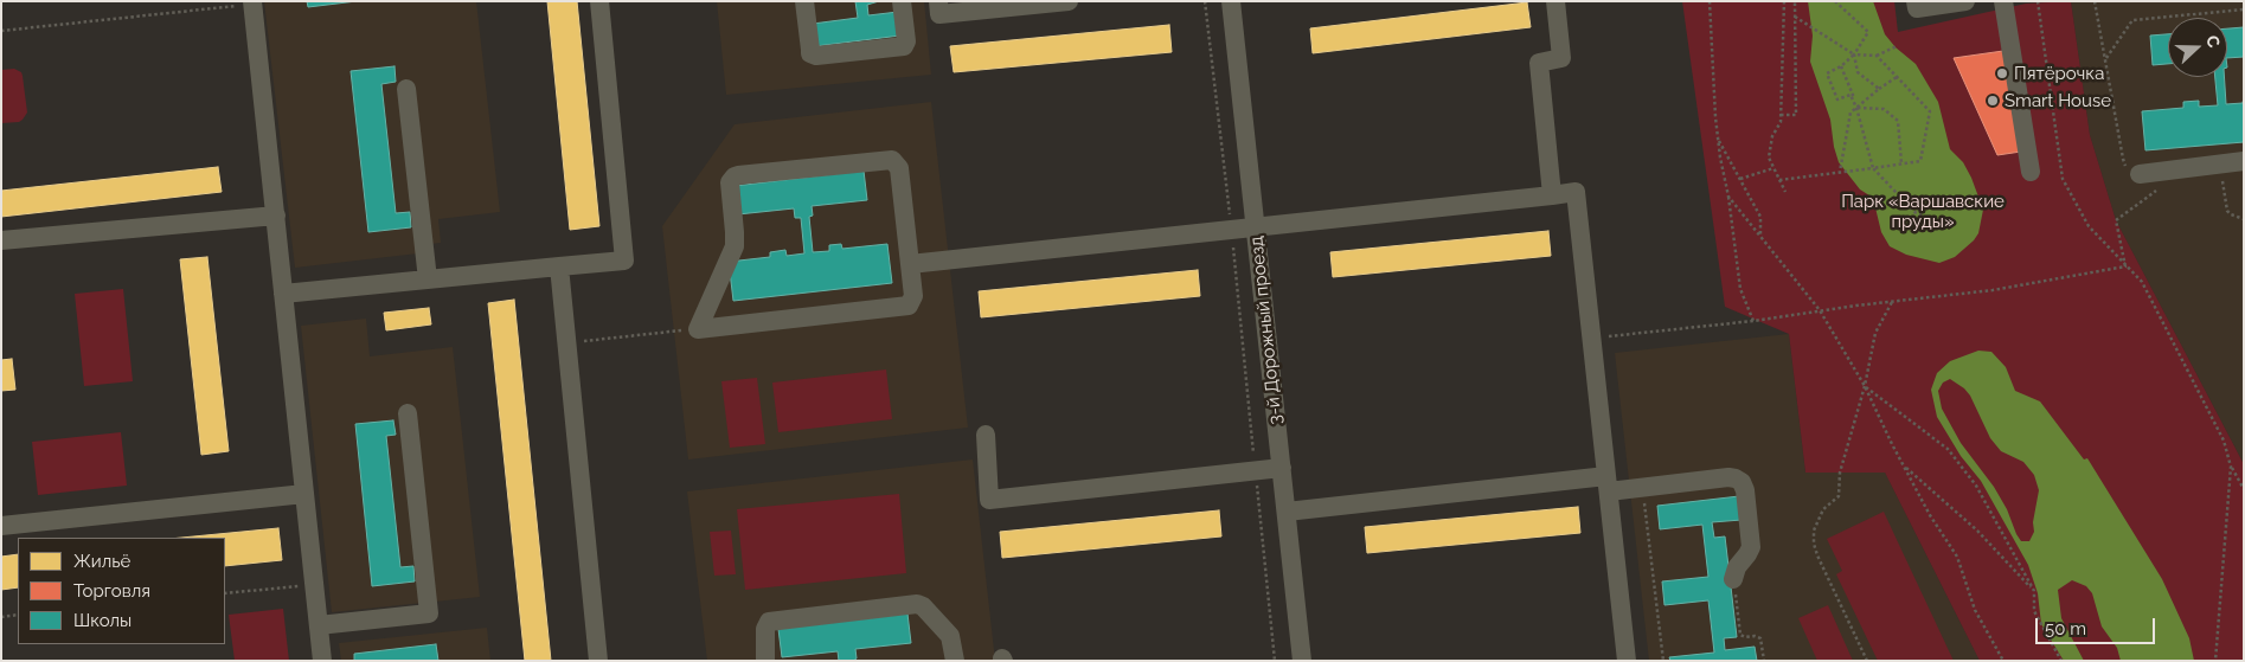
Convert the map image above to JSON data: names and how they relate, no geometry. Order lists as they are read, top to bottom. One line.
{"streets":{"street":["3-й Дорожный проезд"]},"parks":["Парк «Варшавские пруды»"],"places":["Пятёрочка","Smart House"],"legend":["Жильё","Торговля","Школы"],"scale_bar":"50 m","north":"right"}
